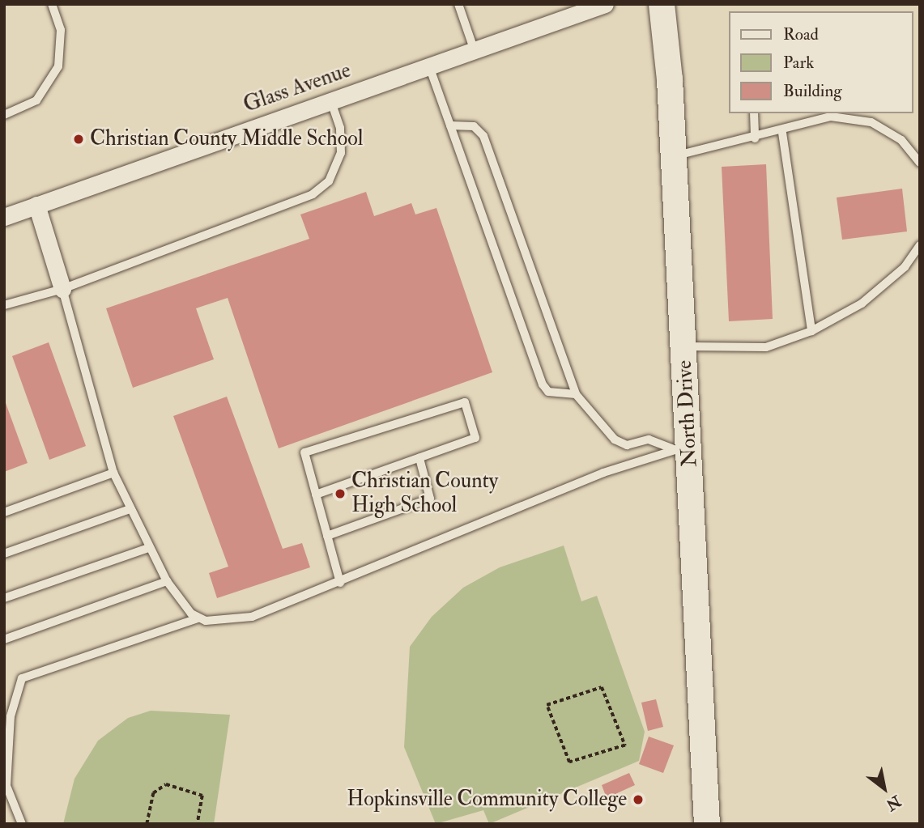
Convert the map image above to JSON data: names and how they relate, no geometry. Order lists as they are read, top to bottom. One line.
{"streets":{"main road":["North Drive"],"street":["Glass Avenue"]},"places":["Christian County Middle School","Christian County High School","Hopkinsville Community College"],"legend":["Road","Park","Building"],"north":"bottom right"}
